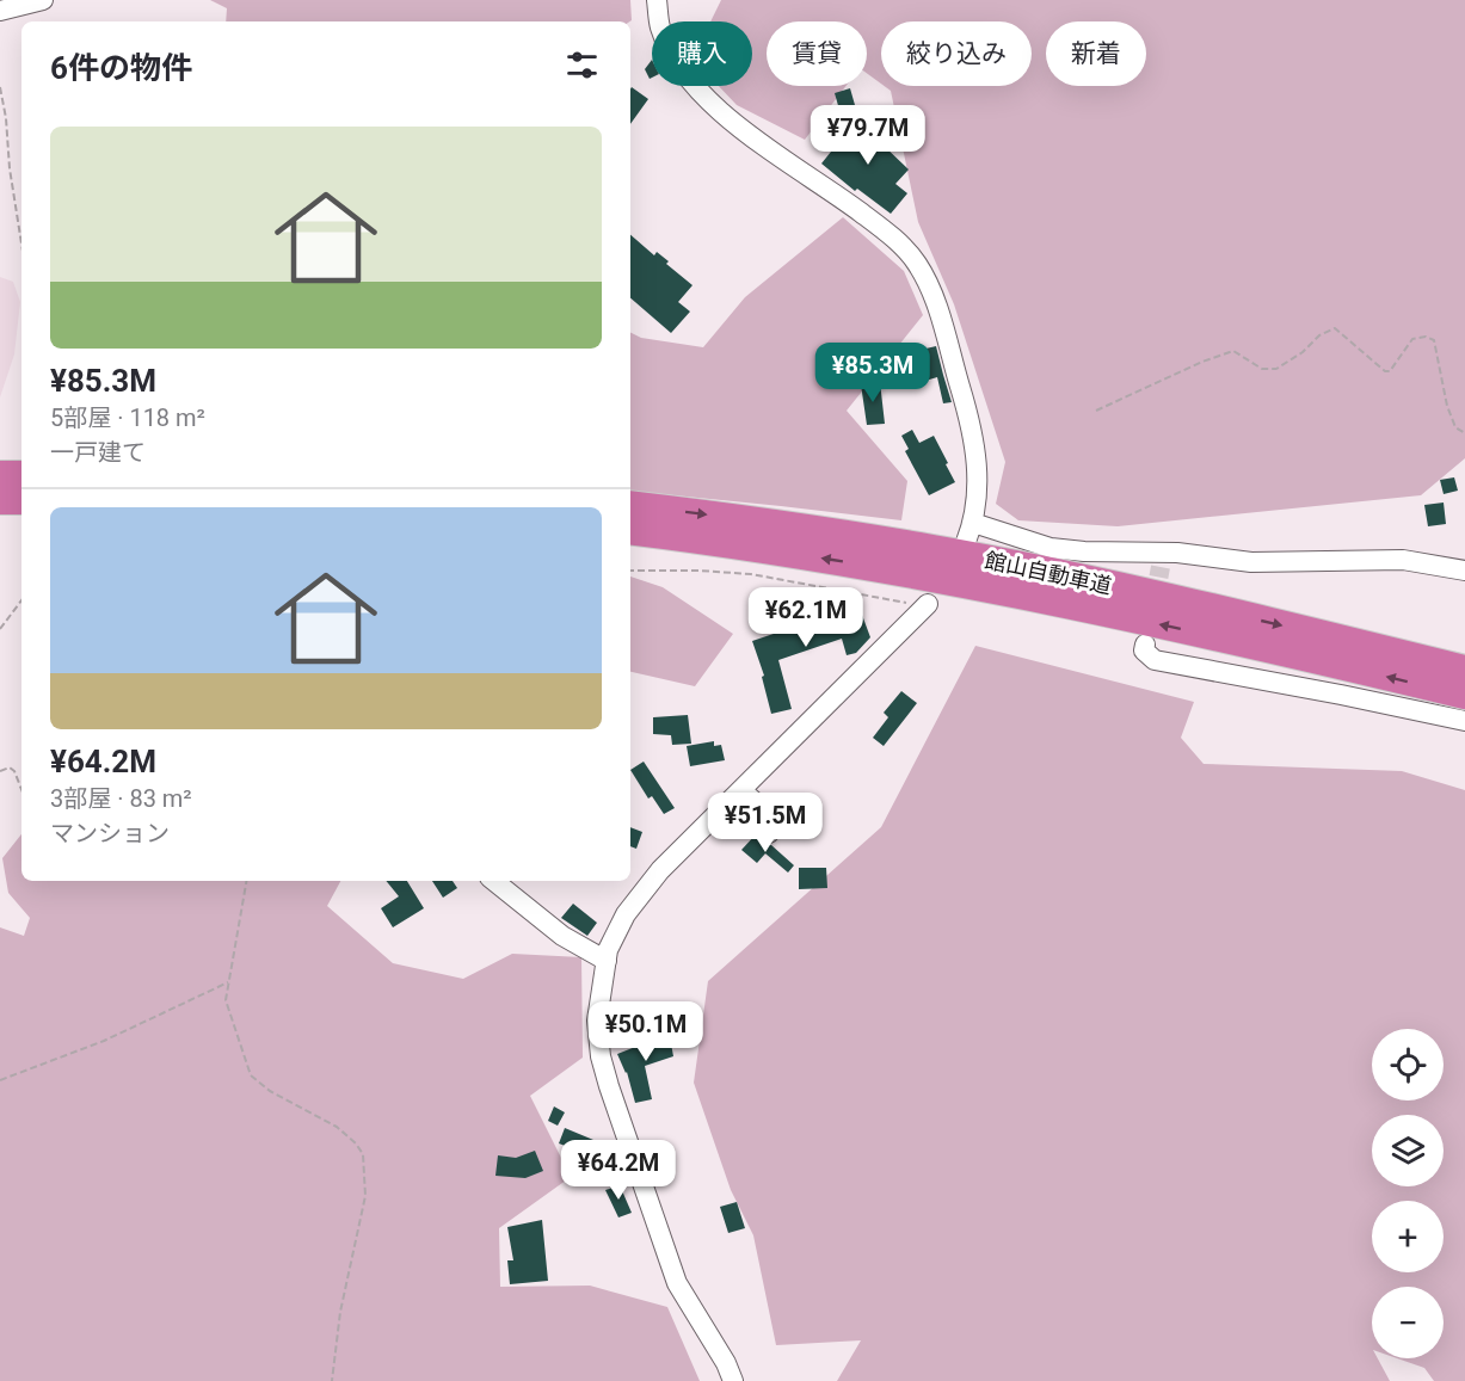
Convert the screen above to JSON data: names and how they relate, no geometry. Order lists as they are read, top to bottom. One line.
{"streets":{"highway":["館山自動車道"]},"page":{"chip":["購入","賃貸","絞り込み","新着"],"heading":"6件の物件","price":["¥79.7M","¥85.3M","¥62.1M","¥51.5M","¥50.1M","¥64.2M"],"list":[{"name":"¥85.3M","note":"5部屋 · 118 m² · 一戸建て"},{"name":"¥64.2M","note":"3部屋 · 83 m² · マンション"}],"map_buttons":["+","−"]}}
